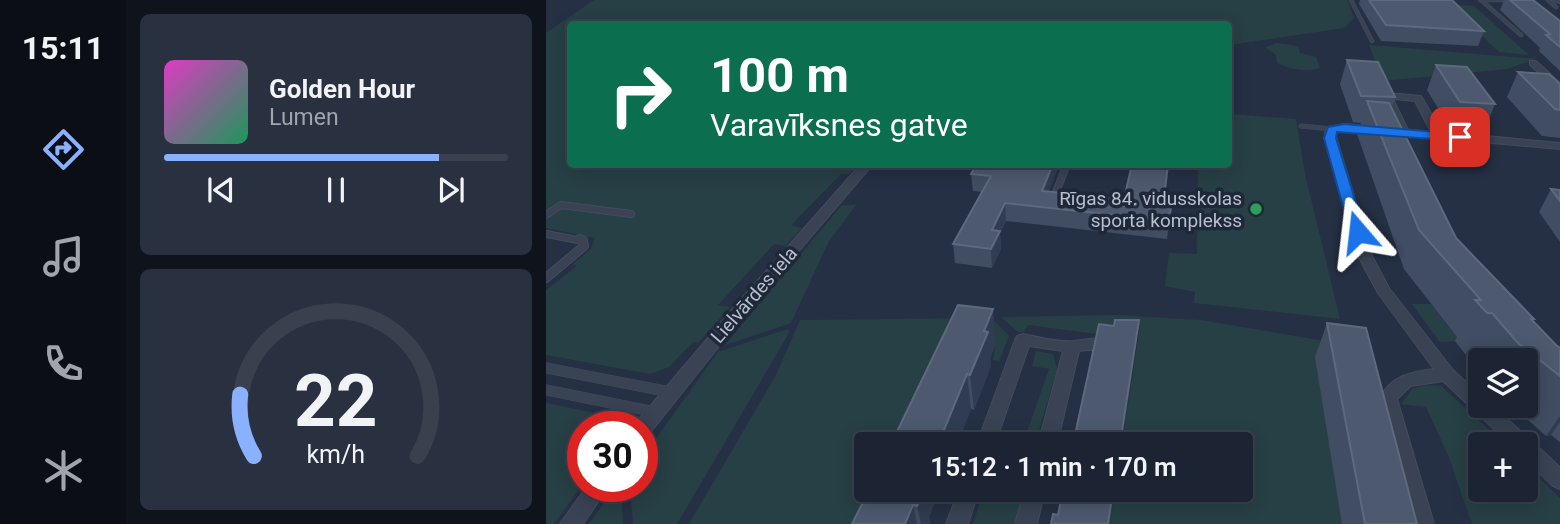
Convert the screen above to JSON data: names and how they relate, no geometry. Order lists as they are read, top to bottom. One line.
{"streets":{"street":["Lielvārdes iela"]},"places":["Rīgas 84. vidusskolas sporta komplekss"],"page":{"tabs":"15:11","turn":["100 m","Varavīksnes gatve"],"song":["Golden Hour","Lumen"],"map_buttons":"+","limit":"30","trip":"15:12 · 1 min · 170 m","gauge":["22","km/h"]}}
